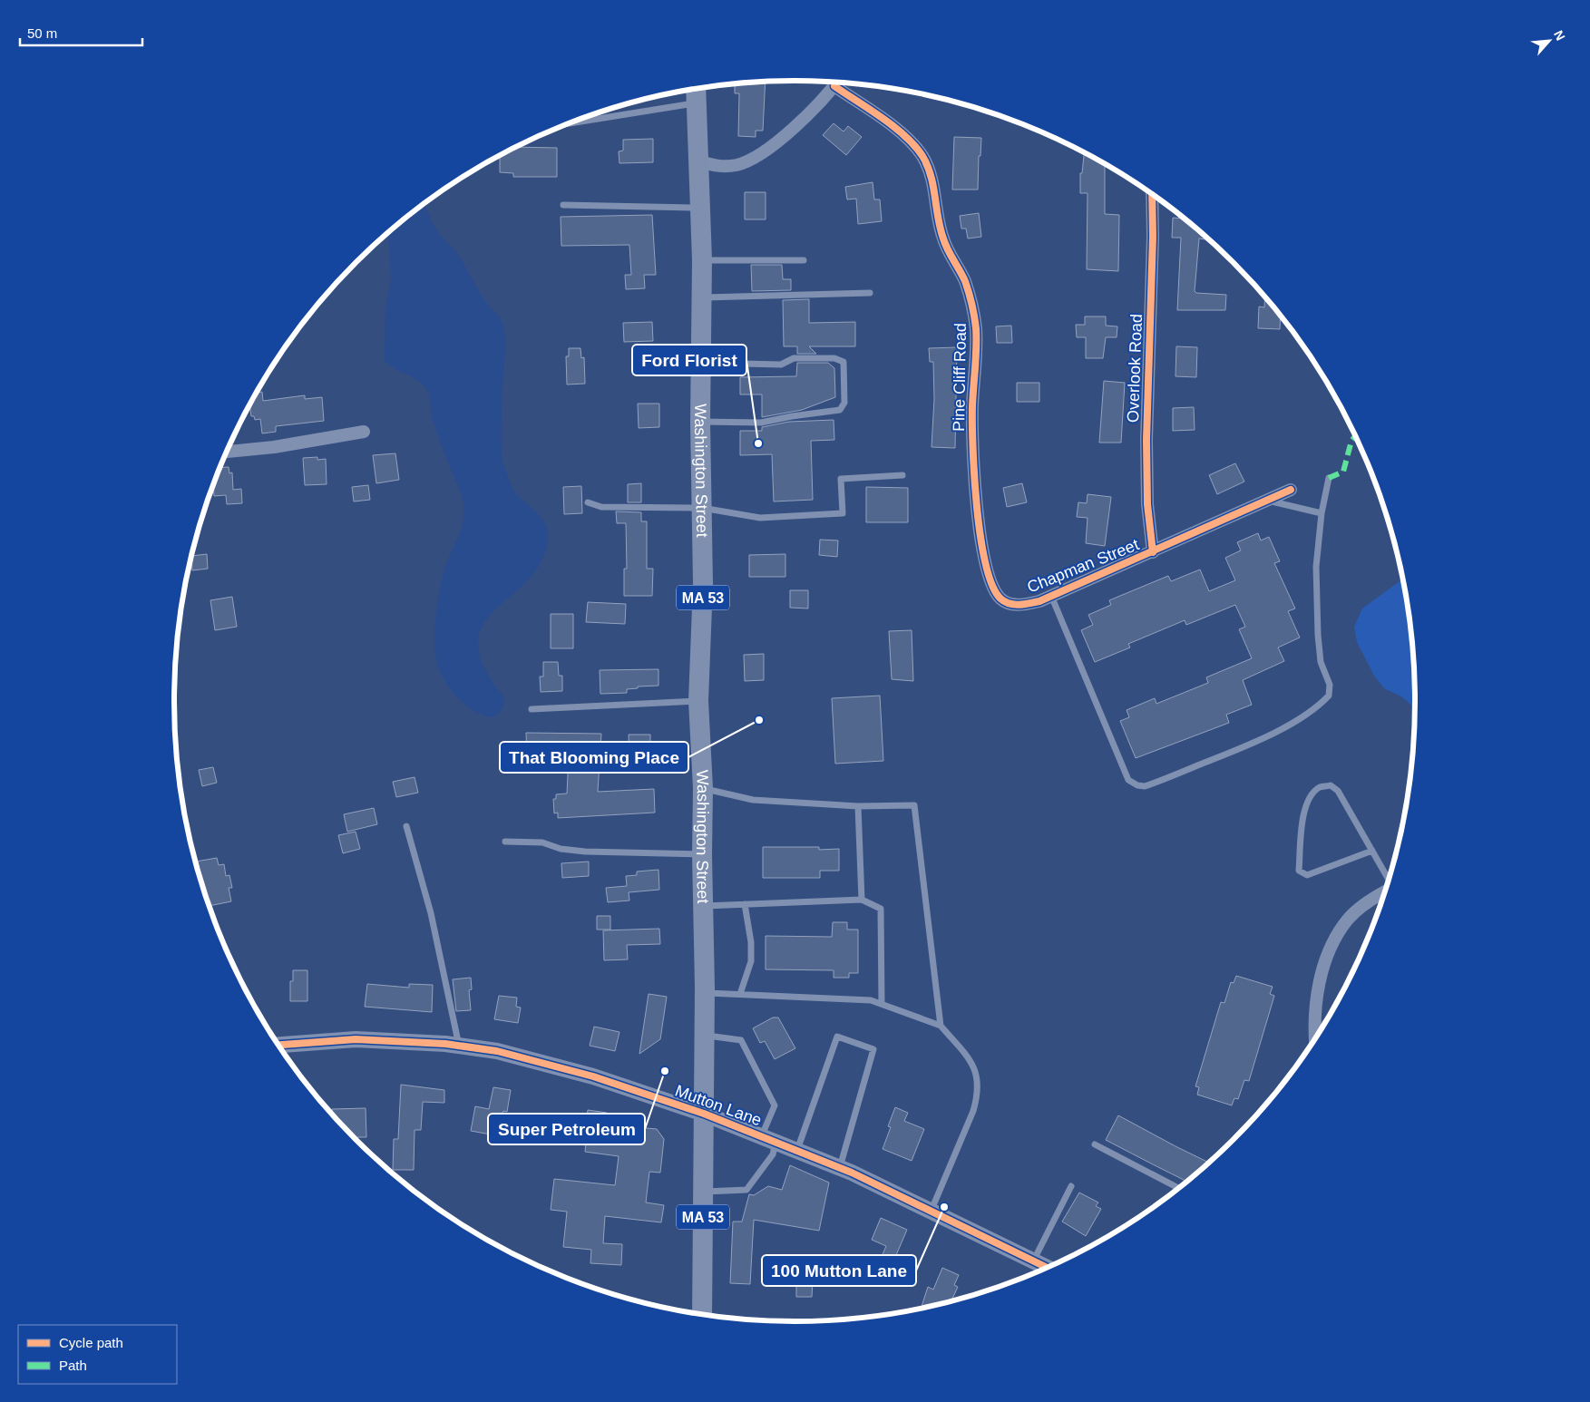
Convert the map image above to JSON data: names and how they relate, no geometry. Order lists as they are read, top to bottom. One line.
{"streets":{"main road":["Washington Street","MA 53"],"street":["Overlook Road","Pine Cliff Road","Chapman Street","Mutton Lane"]},"crossings":[["Overlook Road","Chapman Street"],["Pine Cliff Road","Chapman Street"],["Washington Street","Mutton Lane"]],"places":["Ford Florist","That Blooming Place","Super Petroleum","100 Mutton Lane"],"legend":["Cycle path","Path"],"scale_bar":"50 m","north":"top right"}
